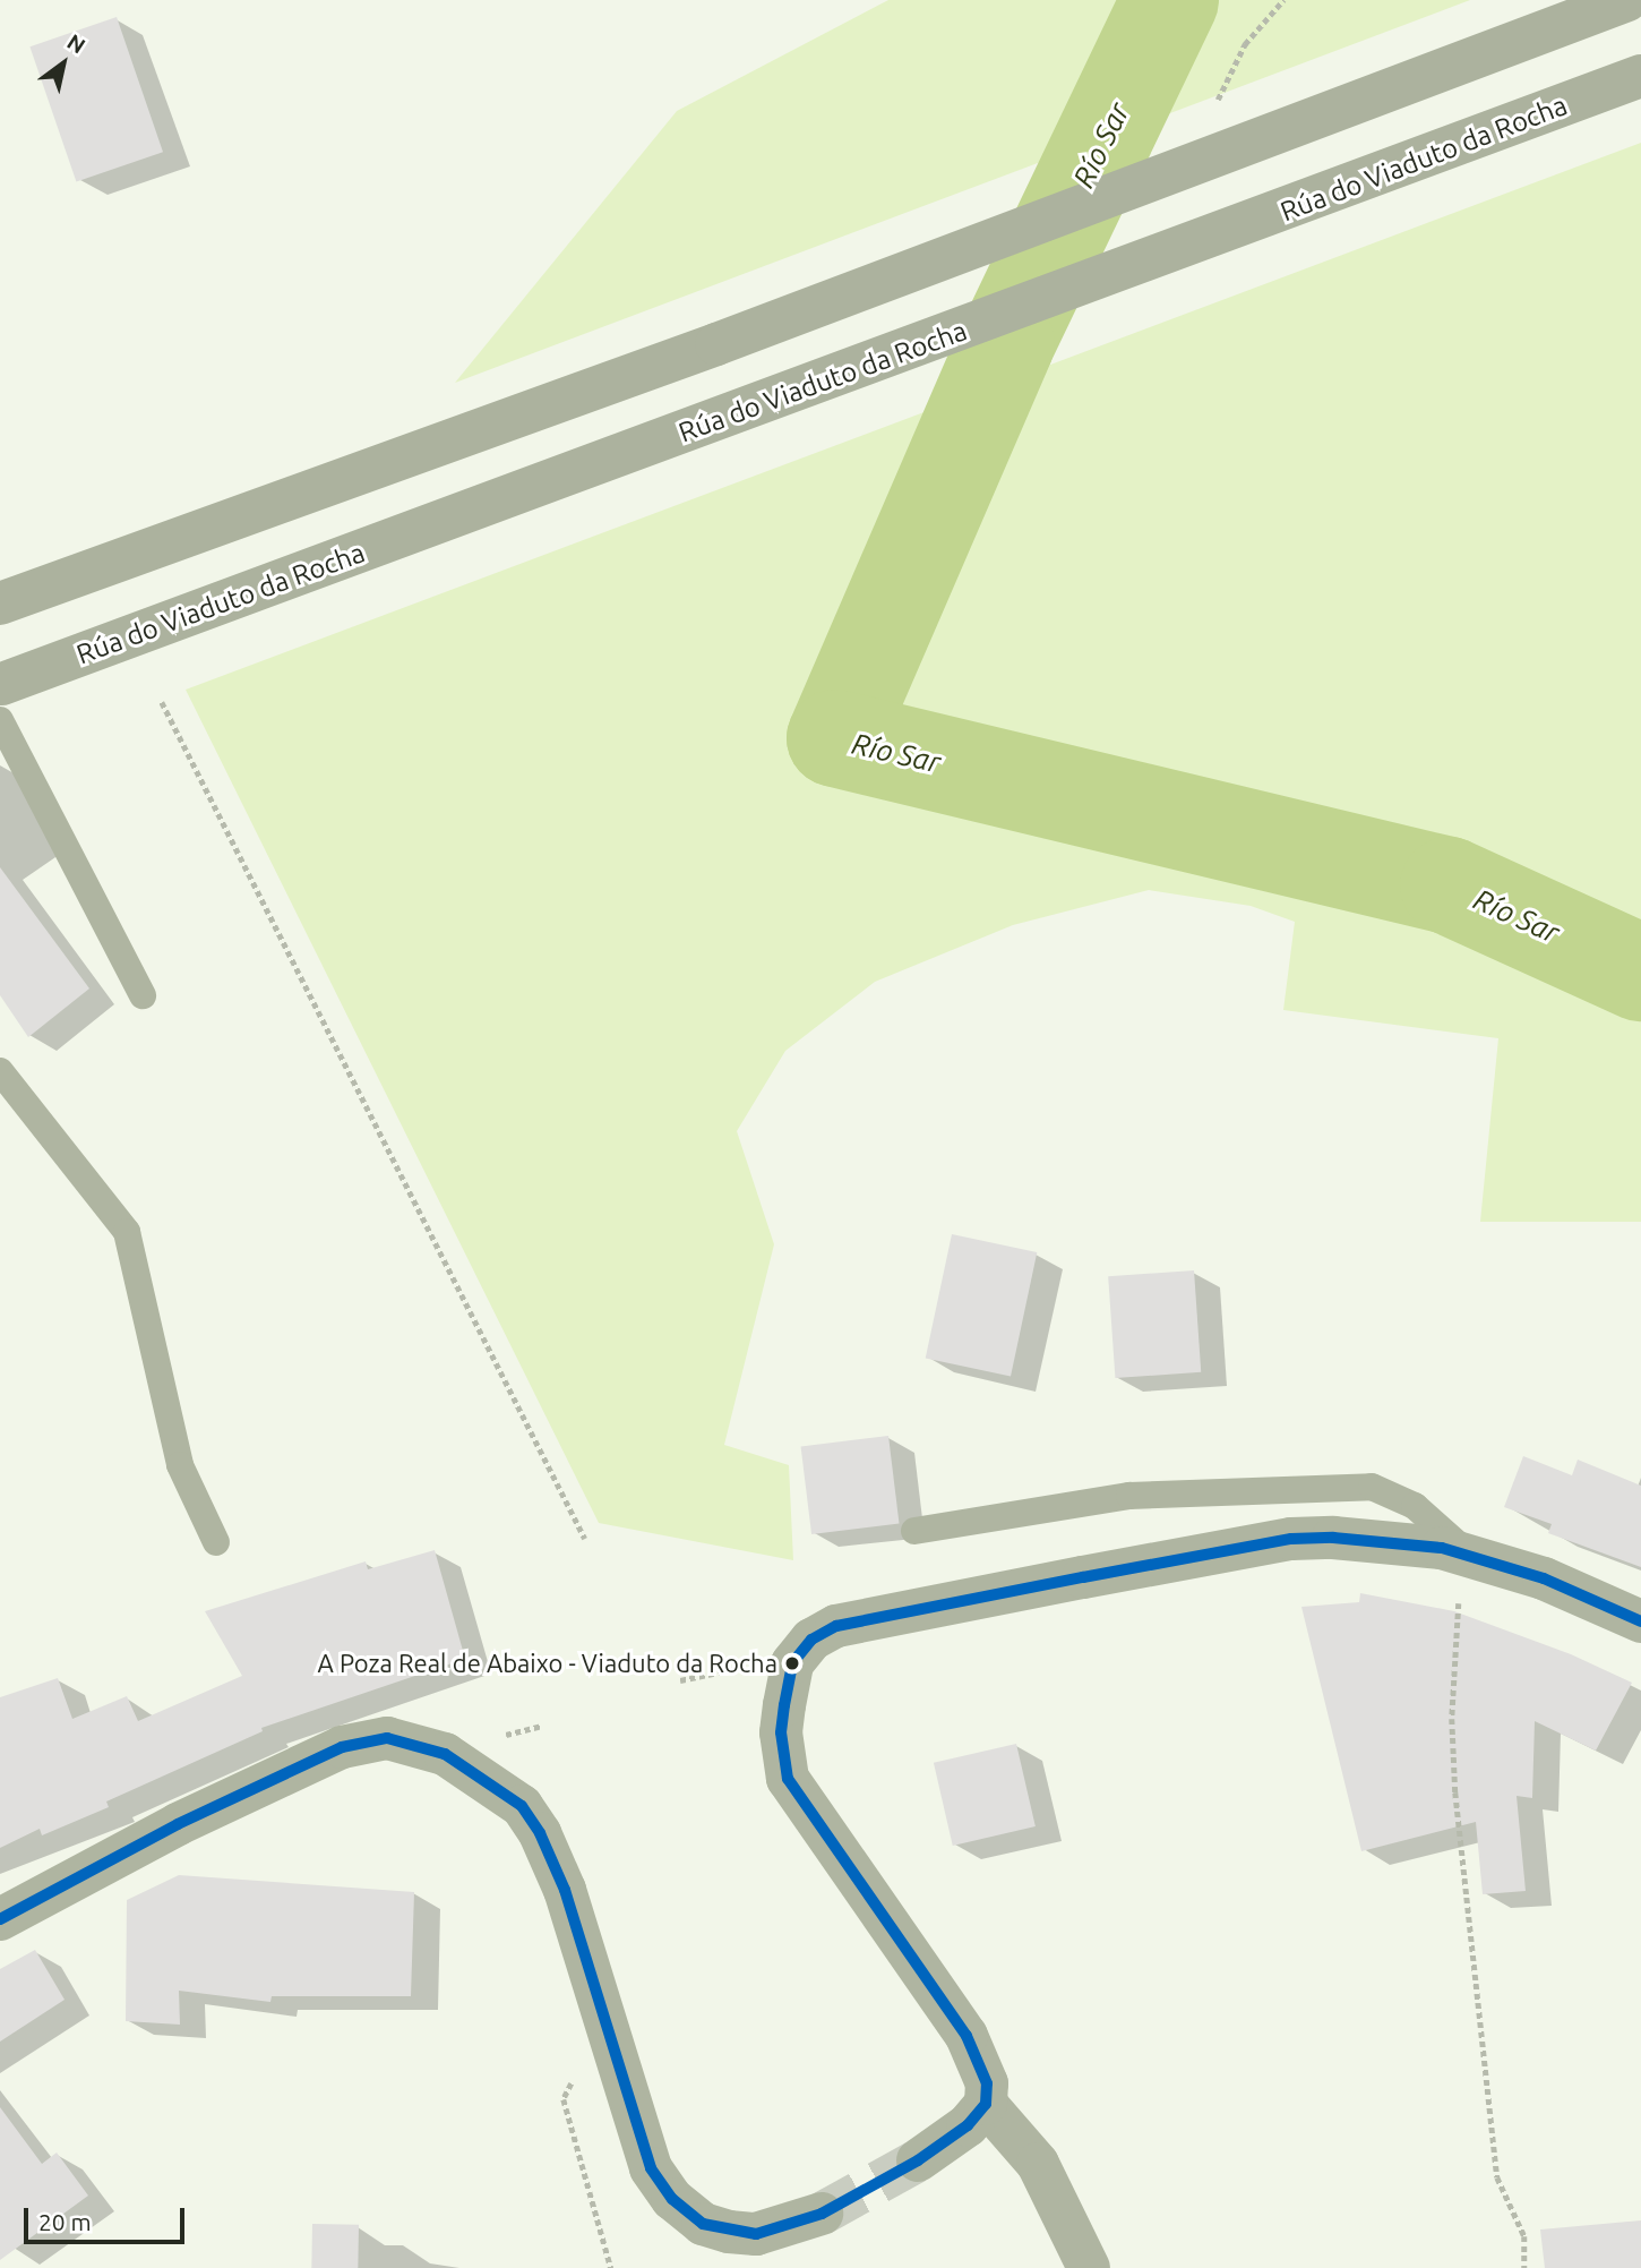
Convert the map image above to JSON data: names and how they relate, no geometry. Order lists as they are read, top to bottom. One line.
{"streets":{"highway":["Rúa do Viaduto da Rocha"]},"water":["Río Sar"],"places":["A Poza Real de Abaixo - Viaduto da Rocha"],"scale_bar":"20 m","north":"top right"}
